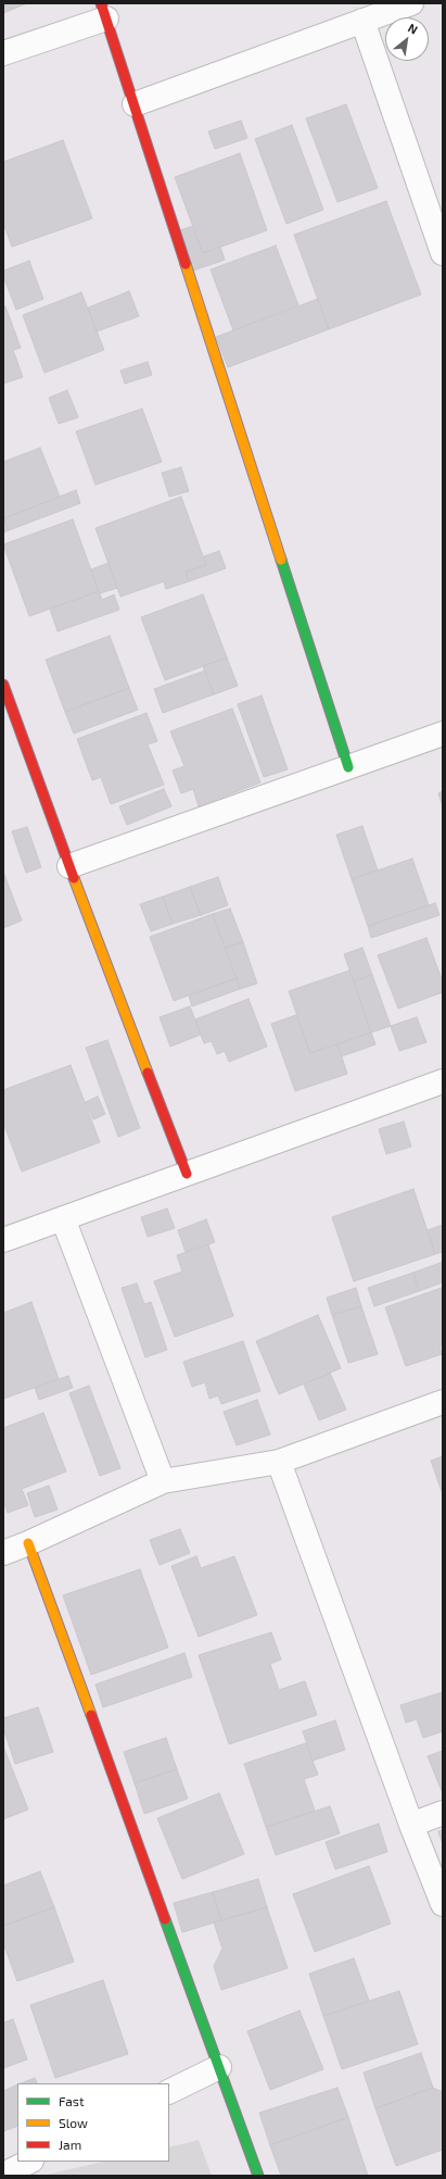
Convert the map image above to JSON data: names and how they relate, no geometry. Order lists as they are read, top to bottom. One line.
{"legend":["Fast","Slow","Jam"],"north":"top right"}
